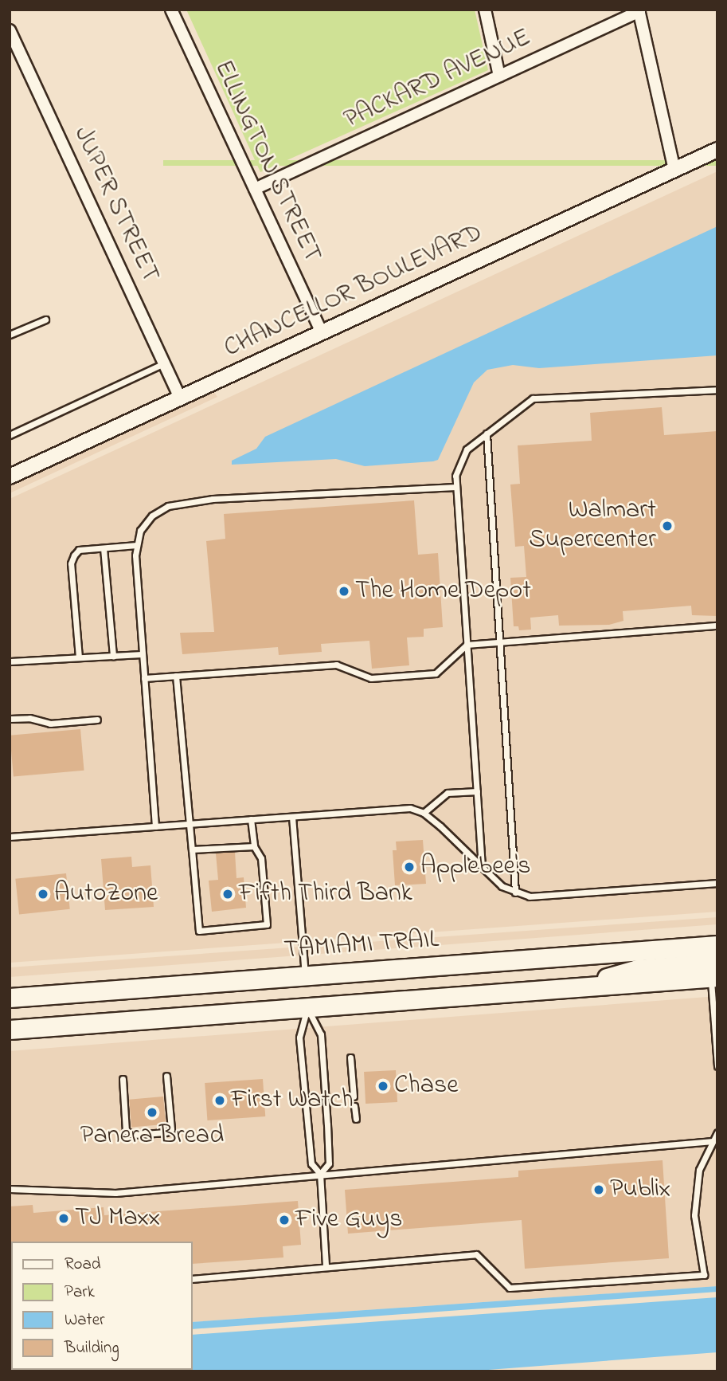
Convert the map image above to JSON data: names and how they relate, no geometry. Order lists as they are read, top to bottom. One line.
{"streets":{"main road":["TAMIAMI TRAIL"],"street":["PACKARD AVENUE","ELLINGTON STREET","JUPER STREET","CHANCELLOR BOULEVARD"]},"crossings":[["PACKARD AVENUE","ELLINGTON STREET"],["ELLINGTON STREET","CHANCELLOR BOULEVARD"],["JUPER STREET","CHANCELLOR BOULEVARD"]],"places":["Walmart Supercenter","The Home Depot","Applebee's","AutoZone","Fifth Third Bank","Chase","First Watch","Panera Bread","Publix","TJ Maxx","Five Guys"],"legend":["Road","Park","Water","Building"]}
